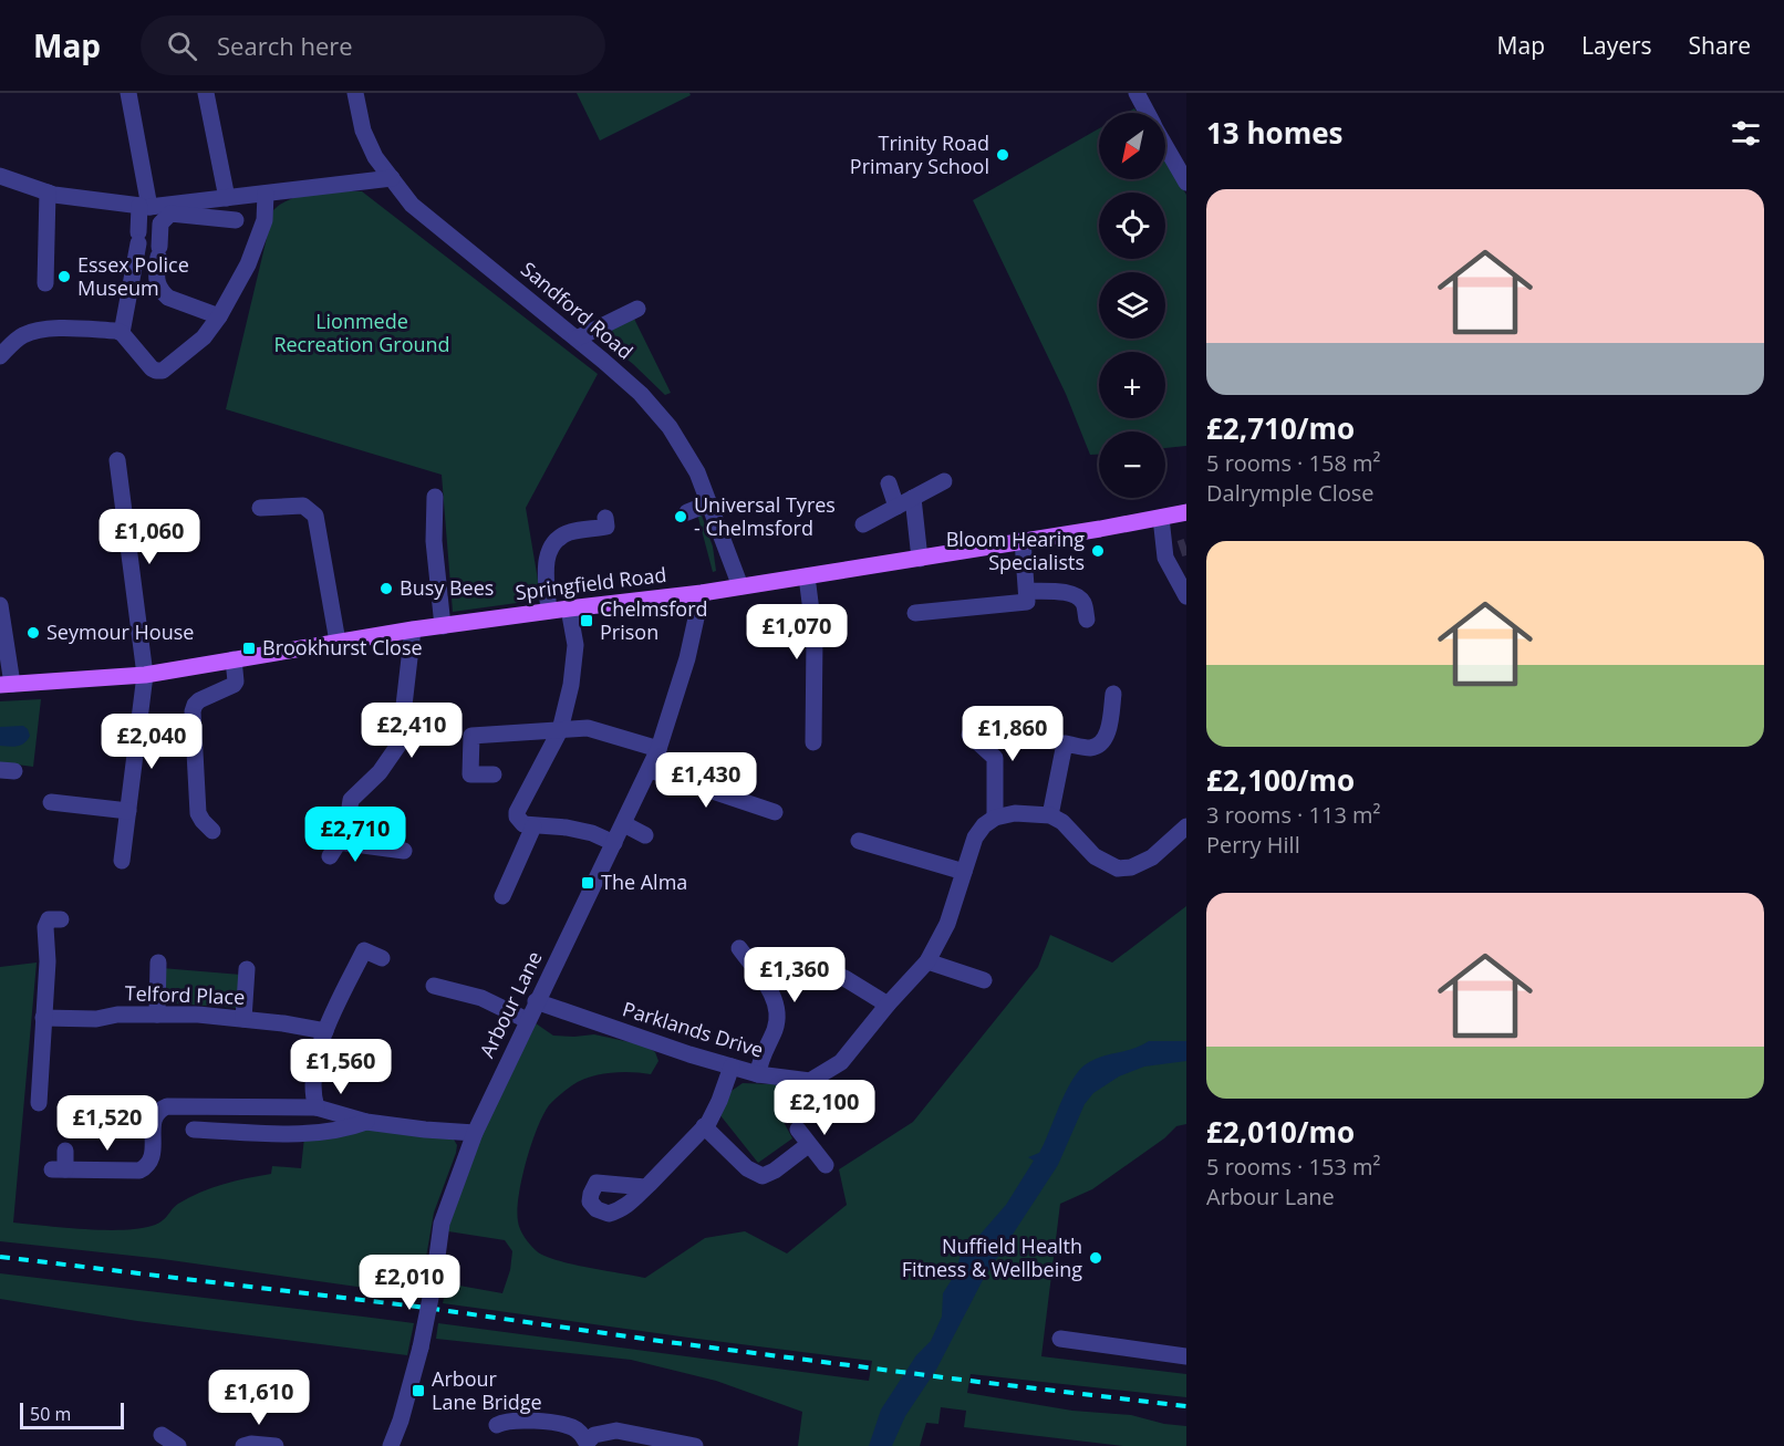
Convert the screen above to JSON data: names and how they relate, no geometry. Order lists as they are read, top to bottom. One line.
{"streets":{"main road":["Springfield Road"],"street":["Sandford Road","Telford Place","Arbour Lane","Parklands Drive"]},"crossings":[["Sandford Road","Springfield Road"],["Springfield Road","Arbour Lane"],["Arbour Lane","Parklands Drive"]],"parks":["Lionmede Recreation Ground"],"places":{"other":["Trinity Road Primary School","Essex Police Museum","Universal Tyres - Chelmsford","Bloom Hearing Specialists","Busy Bees","Seymour House","Nuffield Health Fitness & Wellbeing"],"transit":["Chelmsford Prison","Brookhurst Close","The Alma","Arbour Lane Bridge"]},"scale_bar":"50 m","north":"bottom left","page":{"header":"Map","search":"Search here","nav":["Map","Layers","Share"],"heading":"13 homes","map_buttons":["+","−"],"list":[{"name":"£2,710/mo","note":"5 rooms · 158 m² · Dalrymple Close"},{"name":"£2,100/mo","note":"3 rooms · 113 m² · Perry Hill"},{"name":"£2,010/mo","note":"5 rooms · 153 m² · Arbour Lane"}],"price":["£1,060","£1,070","£2,410","£1,860","£2,040","£1,430","£2,710","£1,360","£1,560","£2,100","£1,520","£2,010","£1,610"],"scale":"50 m"}}
